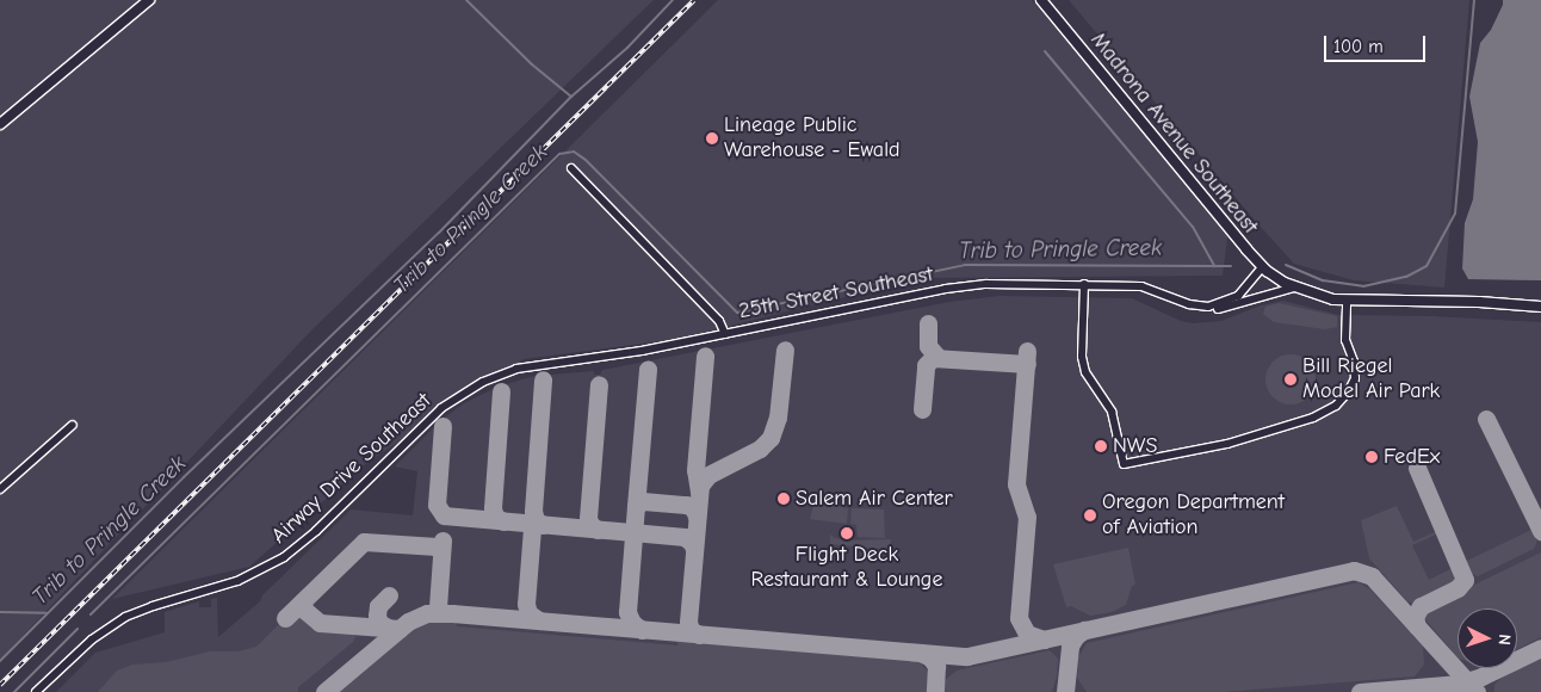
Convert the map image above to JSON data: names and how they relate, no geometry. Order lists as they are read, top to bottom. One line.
{"streets":{"main road":["Madrona Avenue Southeast"],"street":["25th Street Southeast","Airway Drive Southeast"]},"crossings":[["Madrona Avenue Southeast","25th Street Southeast"],["25th Street Southeast","Airway Drive Southeast"]],"water":["Trib to Pringle Creek"],"places":["Lineage Public Warehouse - Ewald","Bill Riegel Model Air Park","NWS","FedEx","Salem Air Center","Oregon Department of Aviation","Flight Deck Restaurant & Lounge"],"scale_bar":"100 m","north":"right"}
